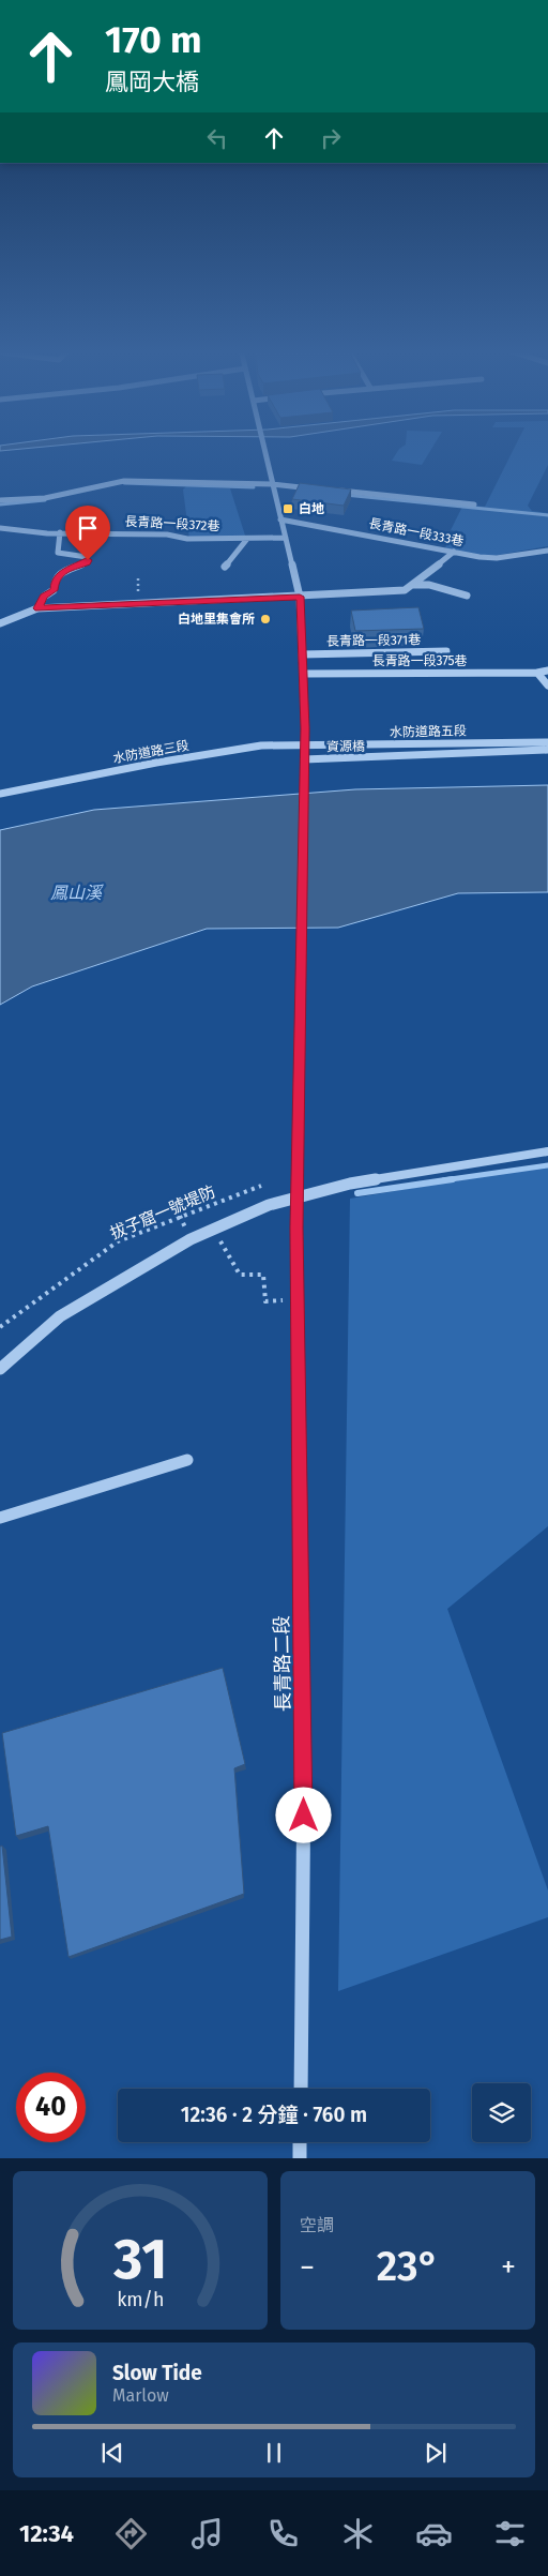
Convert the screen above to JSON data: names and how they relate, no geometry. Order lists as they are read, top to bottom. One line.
{"streets":{"street":["長青路一段372巷","長青路一段333巷","長青路一段371巷","長青路一段375巷","水防道路五段","資源橋","水防道路三段","長青路二段"],"path":["拔子窟一號堤防"]},"crossings":[["水防道路五段","水防道路三段"]],"water":["鳳山溪"],"places":{"transit":["白地"],"other":["白地里集會所"]},"page":{"turn":["170 m","鳳岡大橋"],"limit":"40","trip":"12:36 · 2 分鐘 · 760 m","tile":"空調","heat":["−","23°","+"],"song":["Slow Tide","Marlow"],"tabs":"12:34","gauge":["31","km/h"]}}
